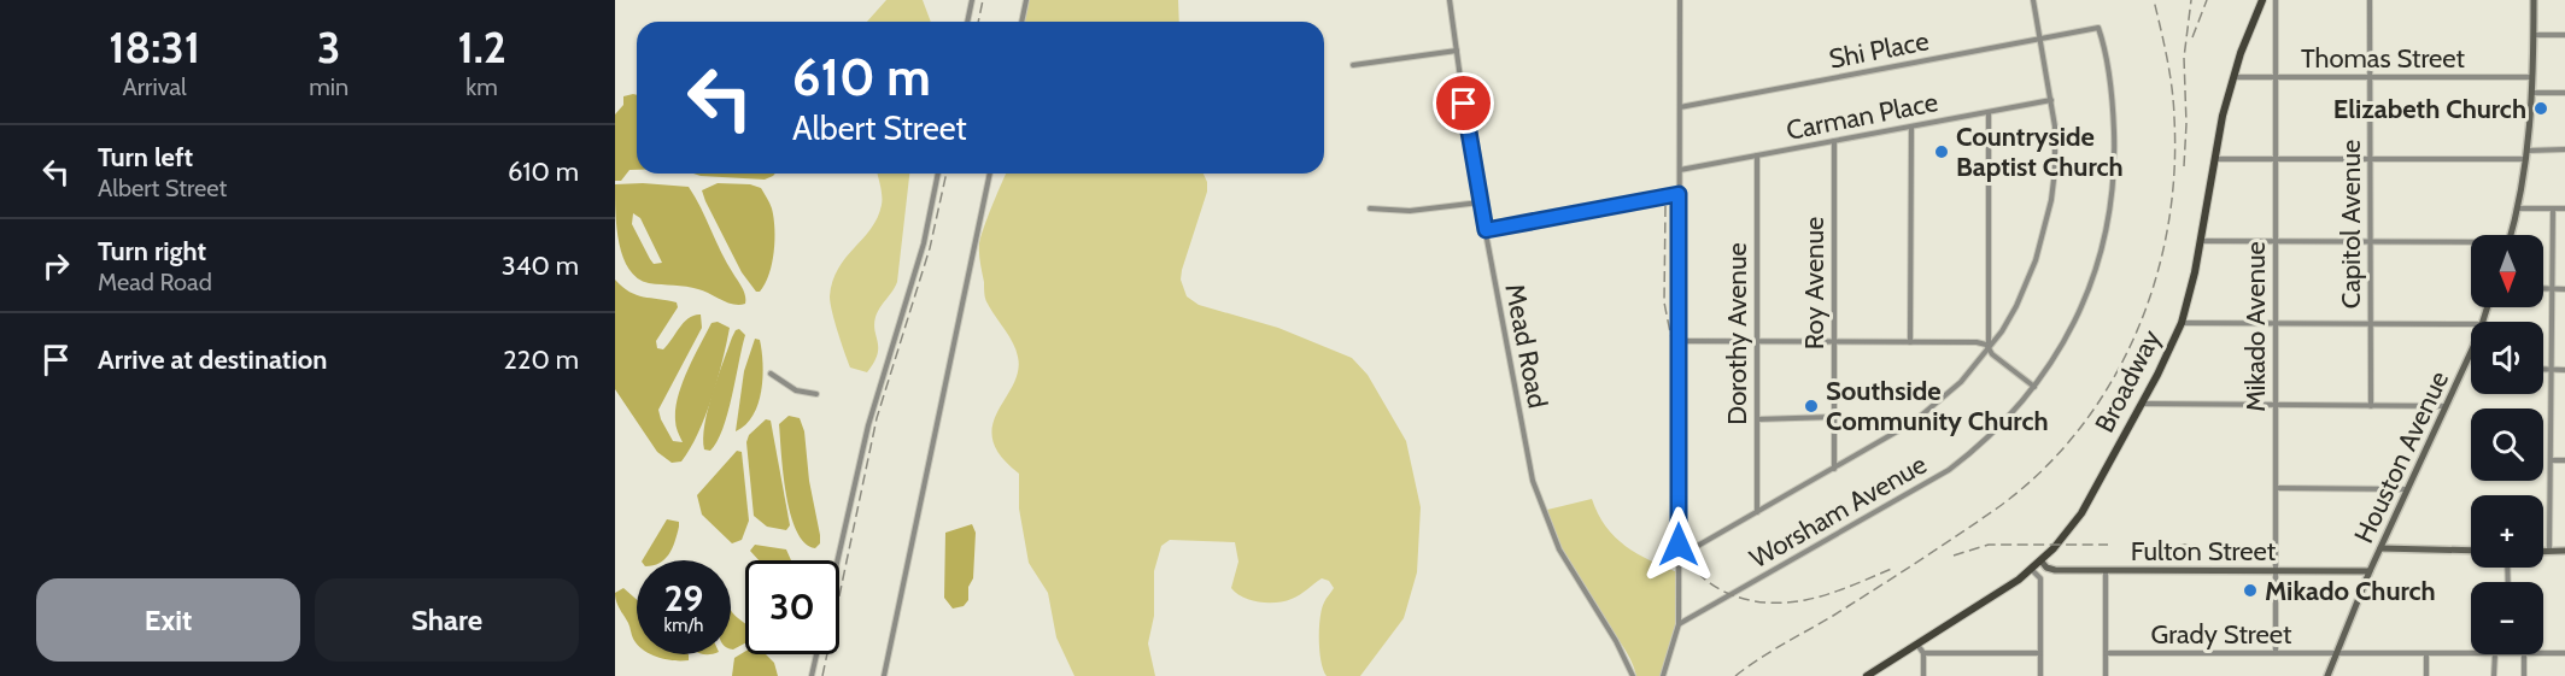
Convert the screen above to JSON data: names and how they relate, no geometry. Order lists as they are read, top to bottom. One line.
{"streets":{"main road":["Broadway"],"street":["Shi Place","Thomas Street","Carman Place","Capitol Avenue","Roy Avenue","Mikado Avenue","Dorothy Avenue","Mead Road","Houston Avenue","Worsham Avenue","Fulton Street","Grady Street"]},"crossings":[["Shi Place","Worsham Avenue"],["Thomas Street","Capitol Avenue"],["Thomas Street","Mikado Avenue"],["Thomas Street","Broadway"],["Carman Place","Roy Avenue"],["Carman Place","Dorothy Avenue"],["Mikado Avenue","Fulton Street"],["Mikado Avenue","Grady Street"],["Broadway","Fulton Street"],["Houston Avenue","Fulton Street"],["Houston Avenue","Grady Street"]],"places":["Elizabeth Church","Countryside Baptist Church","Southside Community Church","Mikado Church"],"north":"bottom","page":{"eta":["18:31","Arrival","3","min","1.2","km"],"turn":["610 m","Albert Street"],"list":[{"name":"Turn left","note":"Albert Street","value":"610 m"},{"name":"Turn right","note":"Mead Road","value":"340 m"},{"name":"Arrive at destination","value":"220 m"}],"map_buttons":["+","−"],"speed":"29 km/h","limit":"30","buttons":["Exit","Share"]}}
